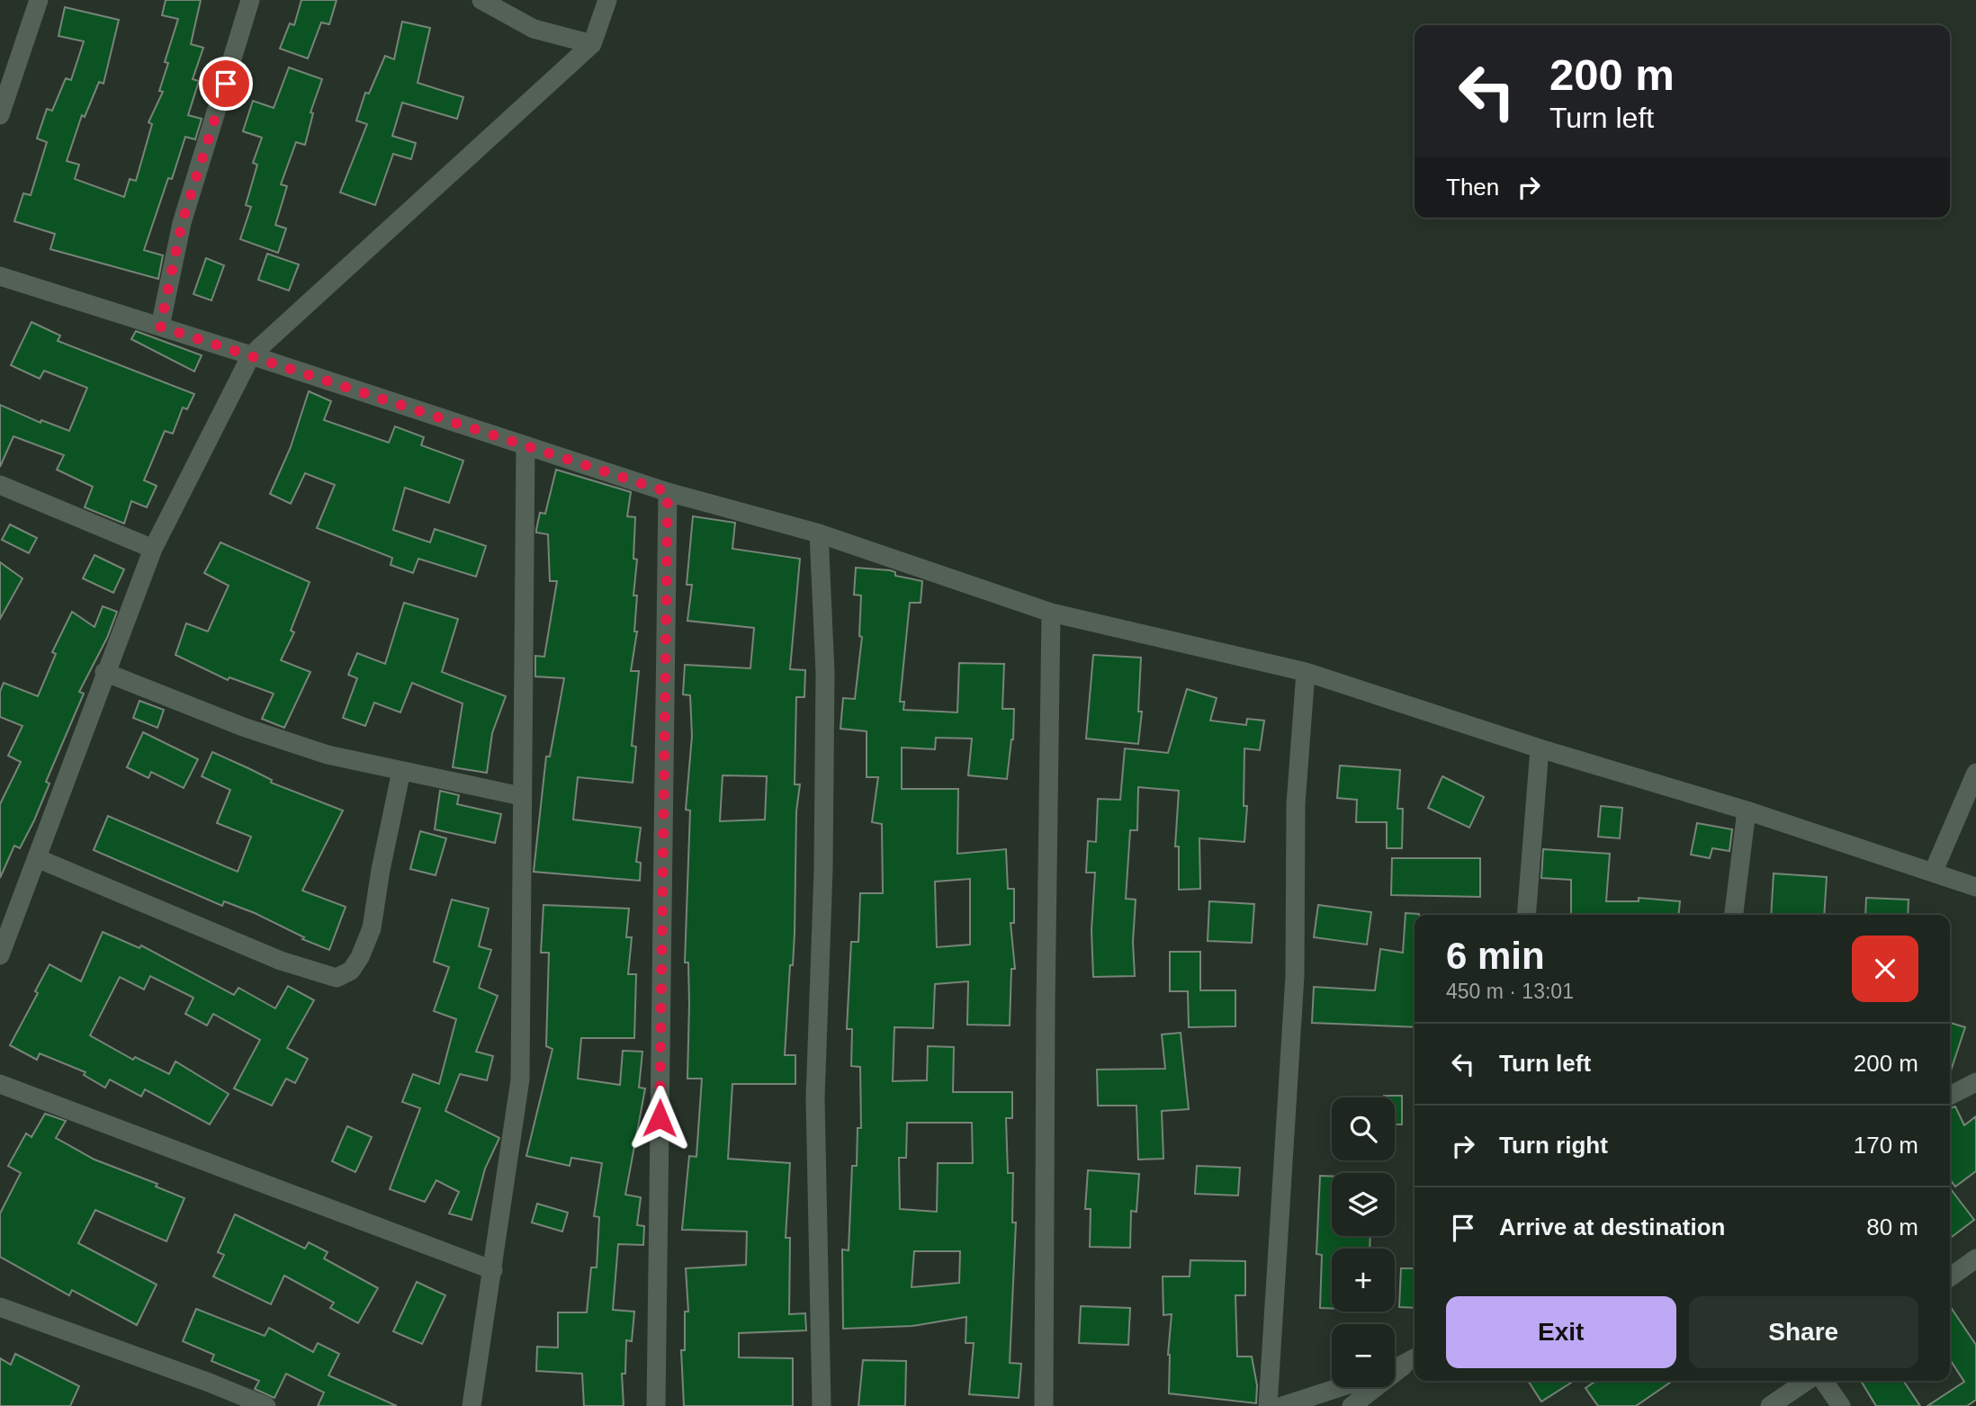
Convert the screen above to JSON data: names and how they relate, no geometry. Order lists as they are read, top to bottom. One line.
{"page":{"turn":["200 m","Turn left"],"then":"Then","heading":["6 min","450 m · 13:01"],"list":[{"name":"Turn left","value":"200 m"},{"name":"Turn right","value":"170 m"},{"name":"Arrive at destination","value":"80 m"}],"map_buttons":["+","−"],"buttons":["Exit","Share"]}}
